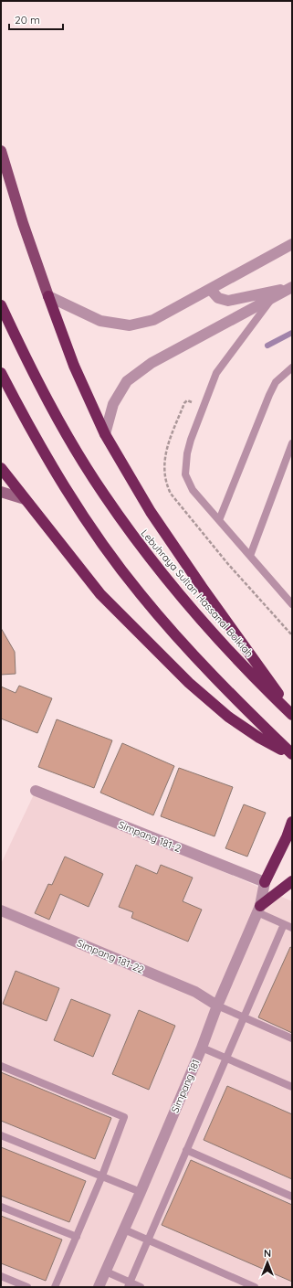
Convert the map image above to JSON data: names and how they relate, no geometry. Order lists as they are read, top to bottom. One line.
{"streets":{"highway":["Lebuhraya Sultan Hassanal Bolkiah"],"street":["Simpang 181-2","Simpang 181-22","Simpang 181"]},"crossings":[["Simpang 181-2","Simpang 181"],["Simpang 181-22","Simpang 181"]],"scale_bar":"20 m","north":"top"}
